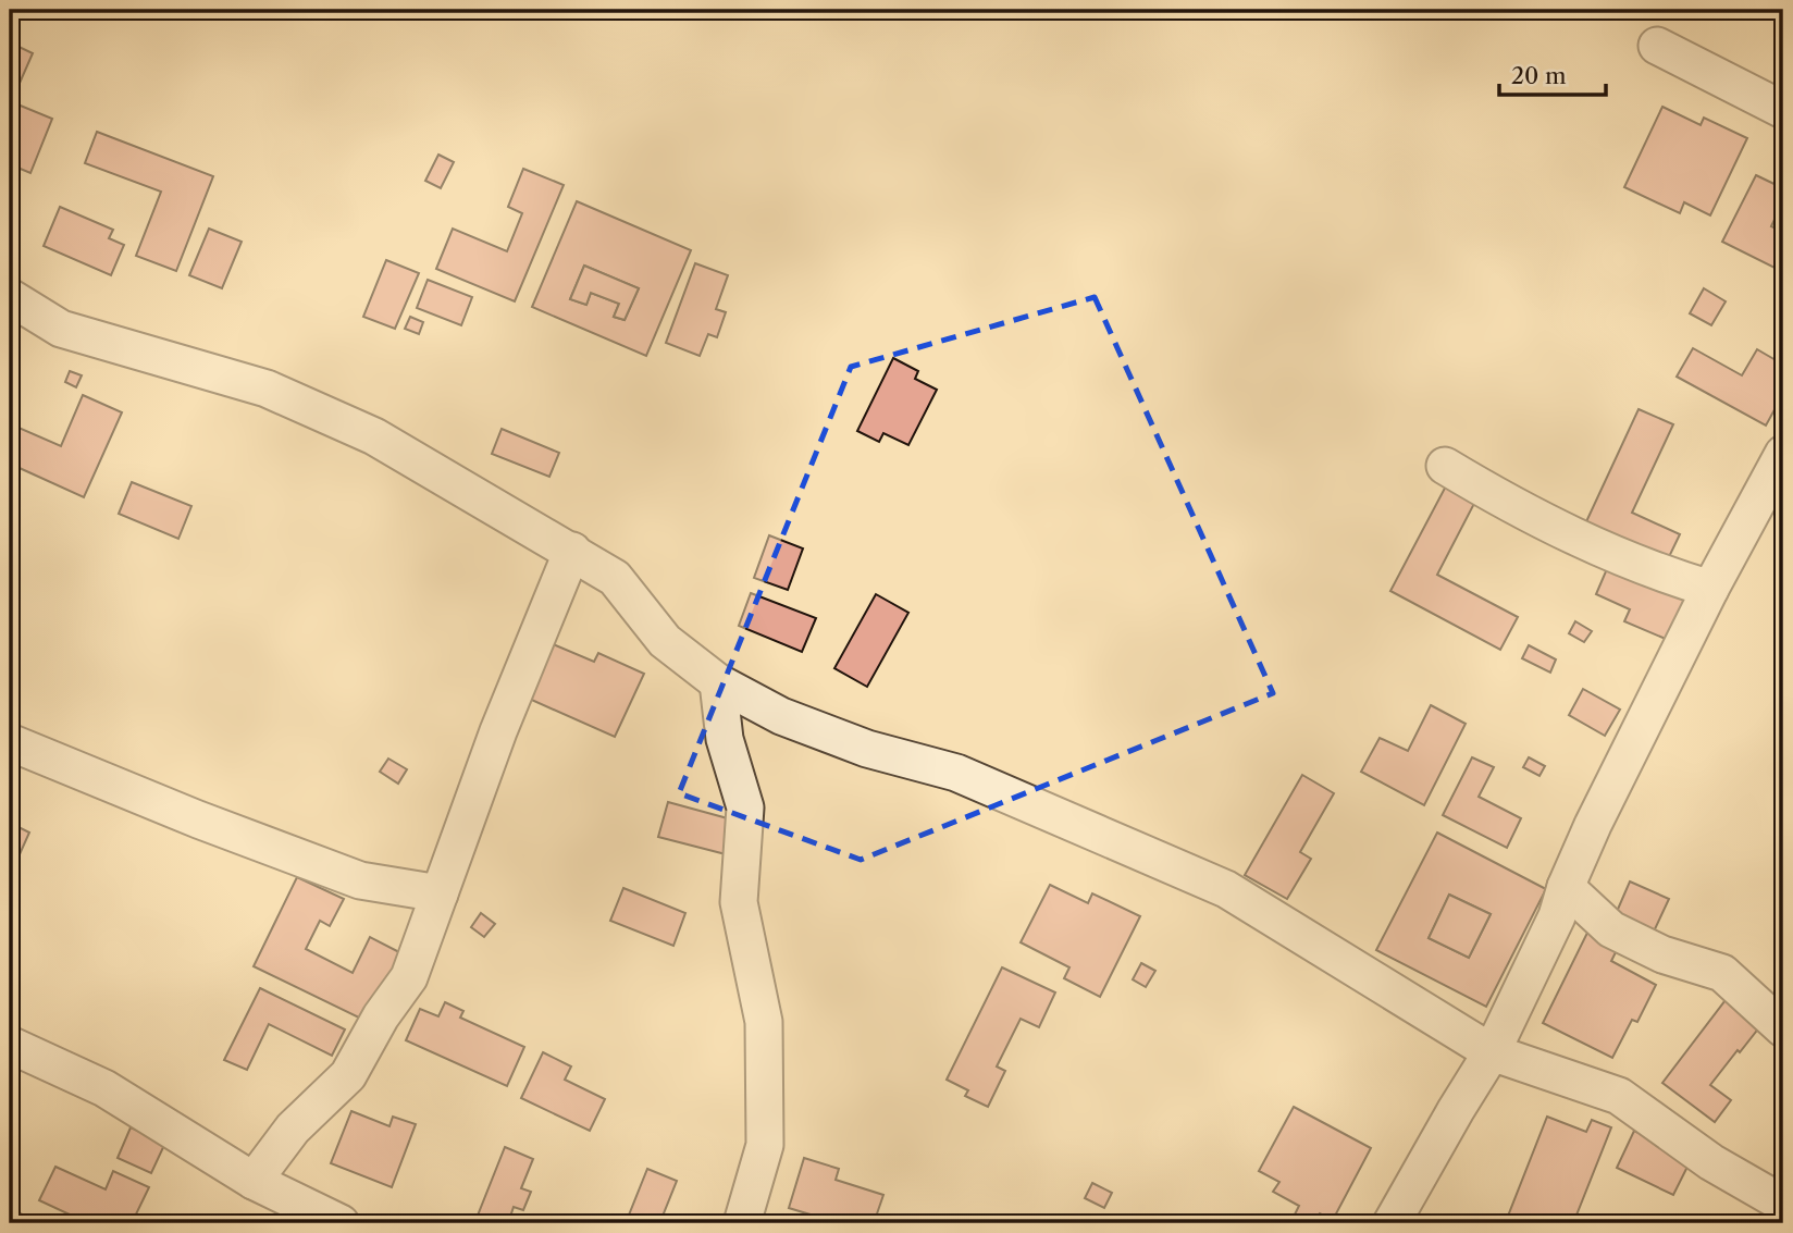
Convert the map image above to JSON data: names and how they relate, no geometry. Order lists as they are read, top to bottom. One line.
{"scale_bar":"20 m"}
